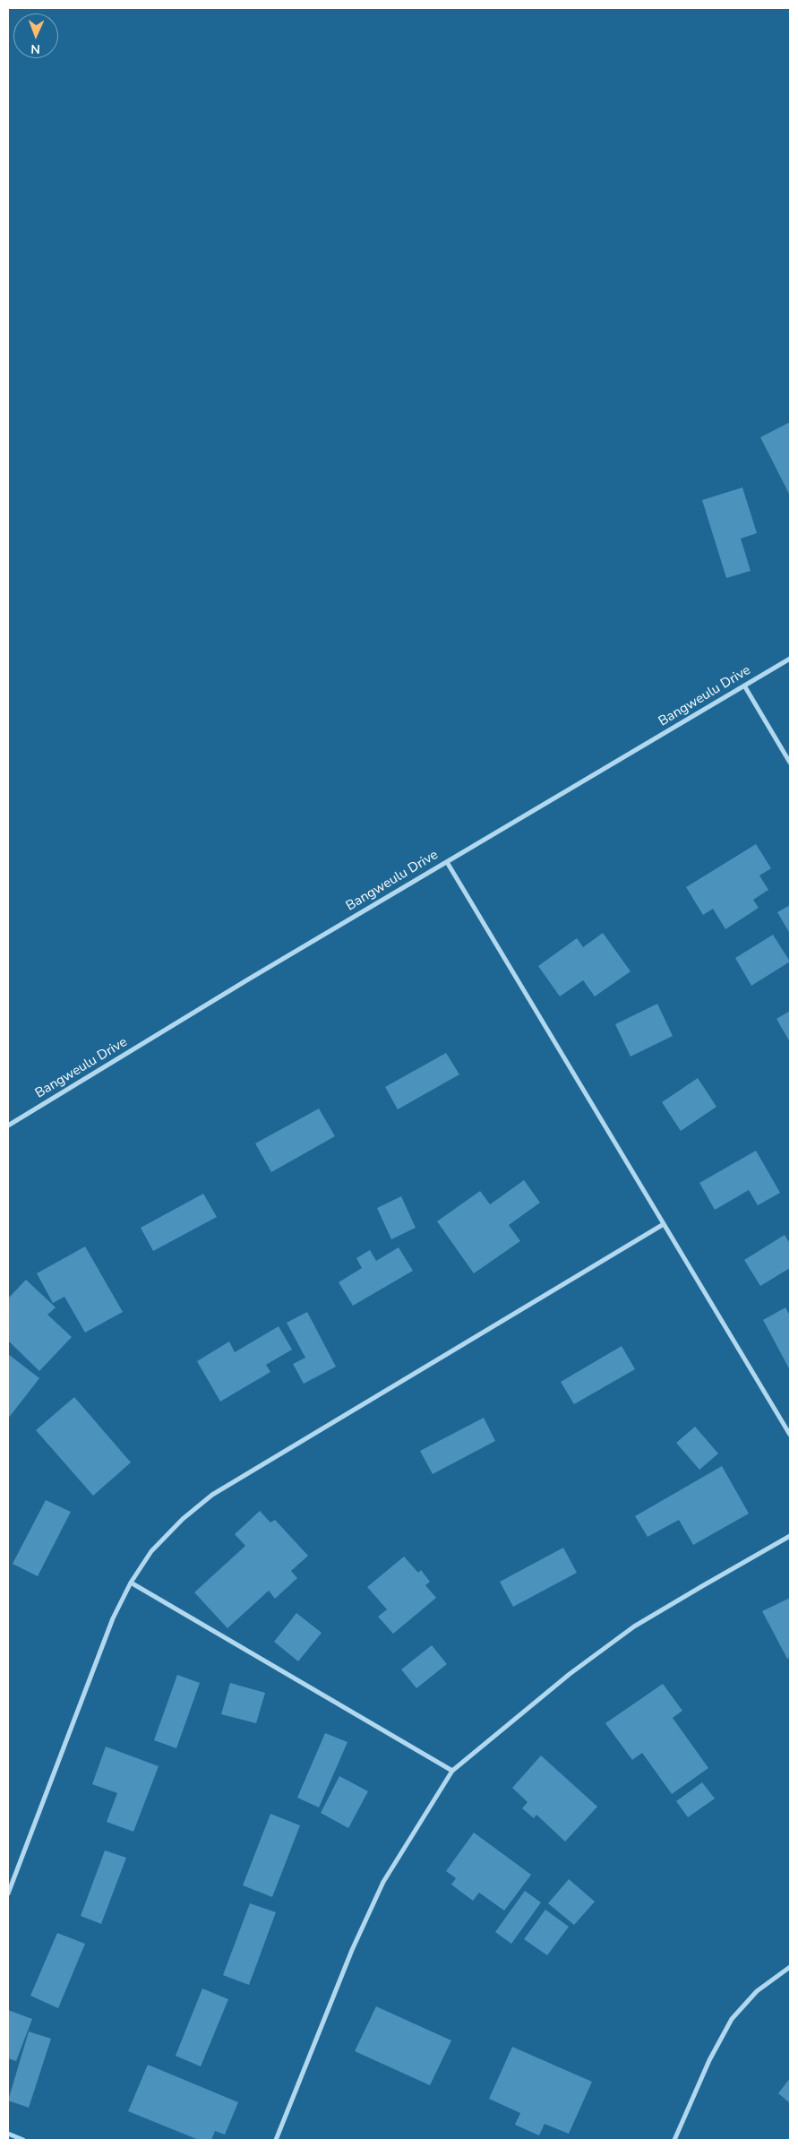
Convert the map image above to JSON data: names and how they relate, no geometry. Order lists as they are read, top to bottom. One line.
{"streets":{"street":["Bangweulu Drive"]},"north":"bottom"}
